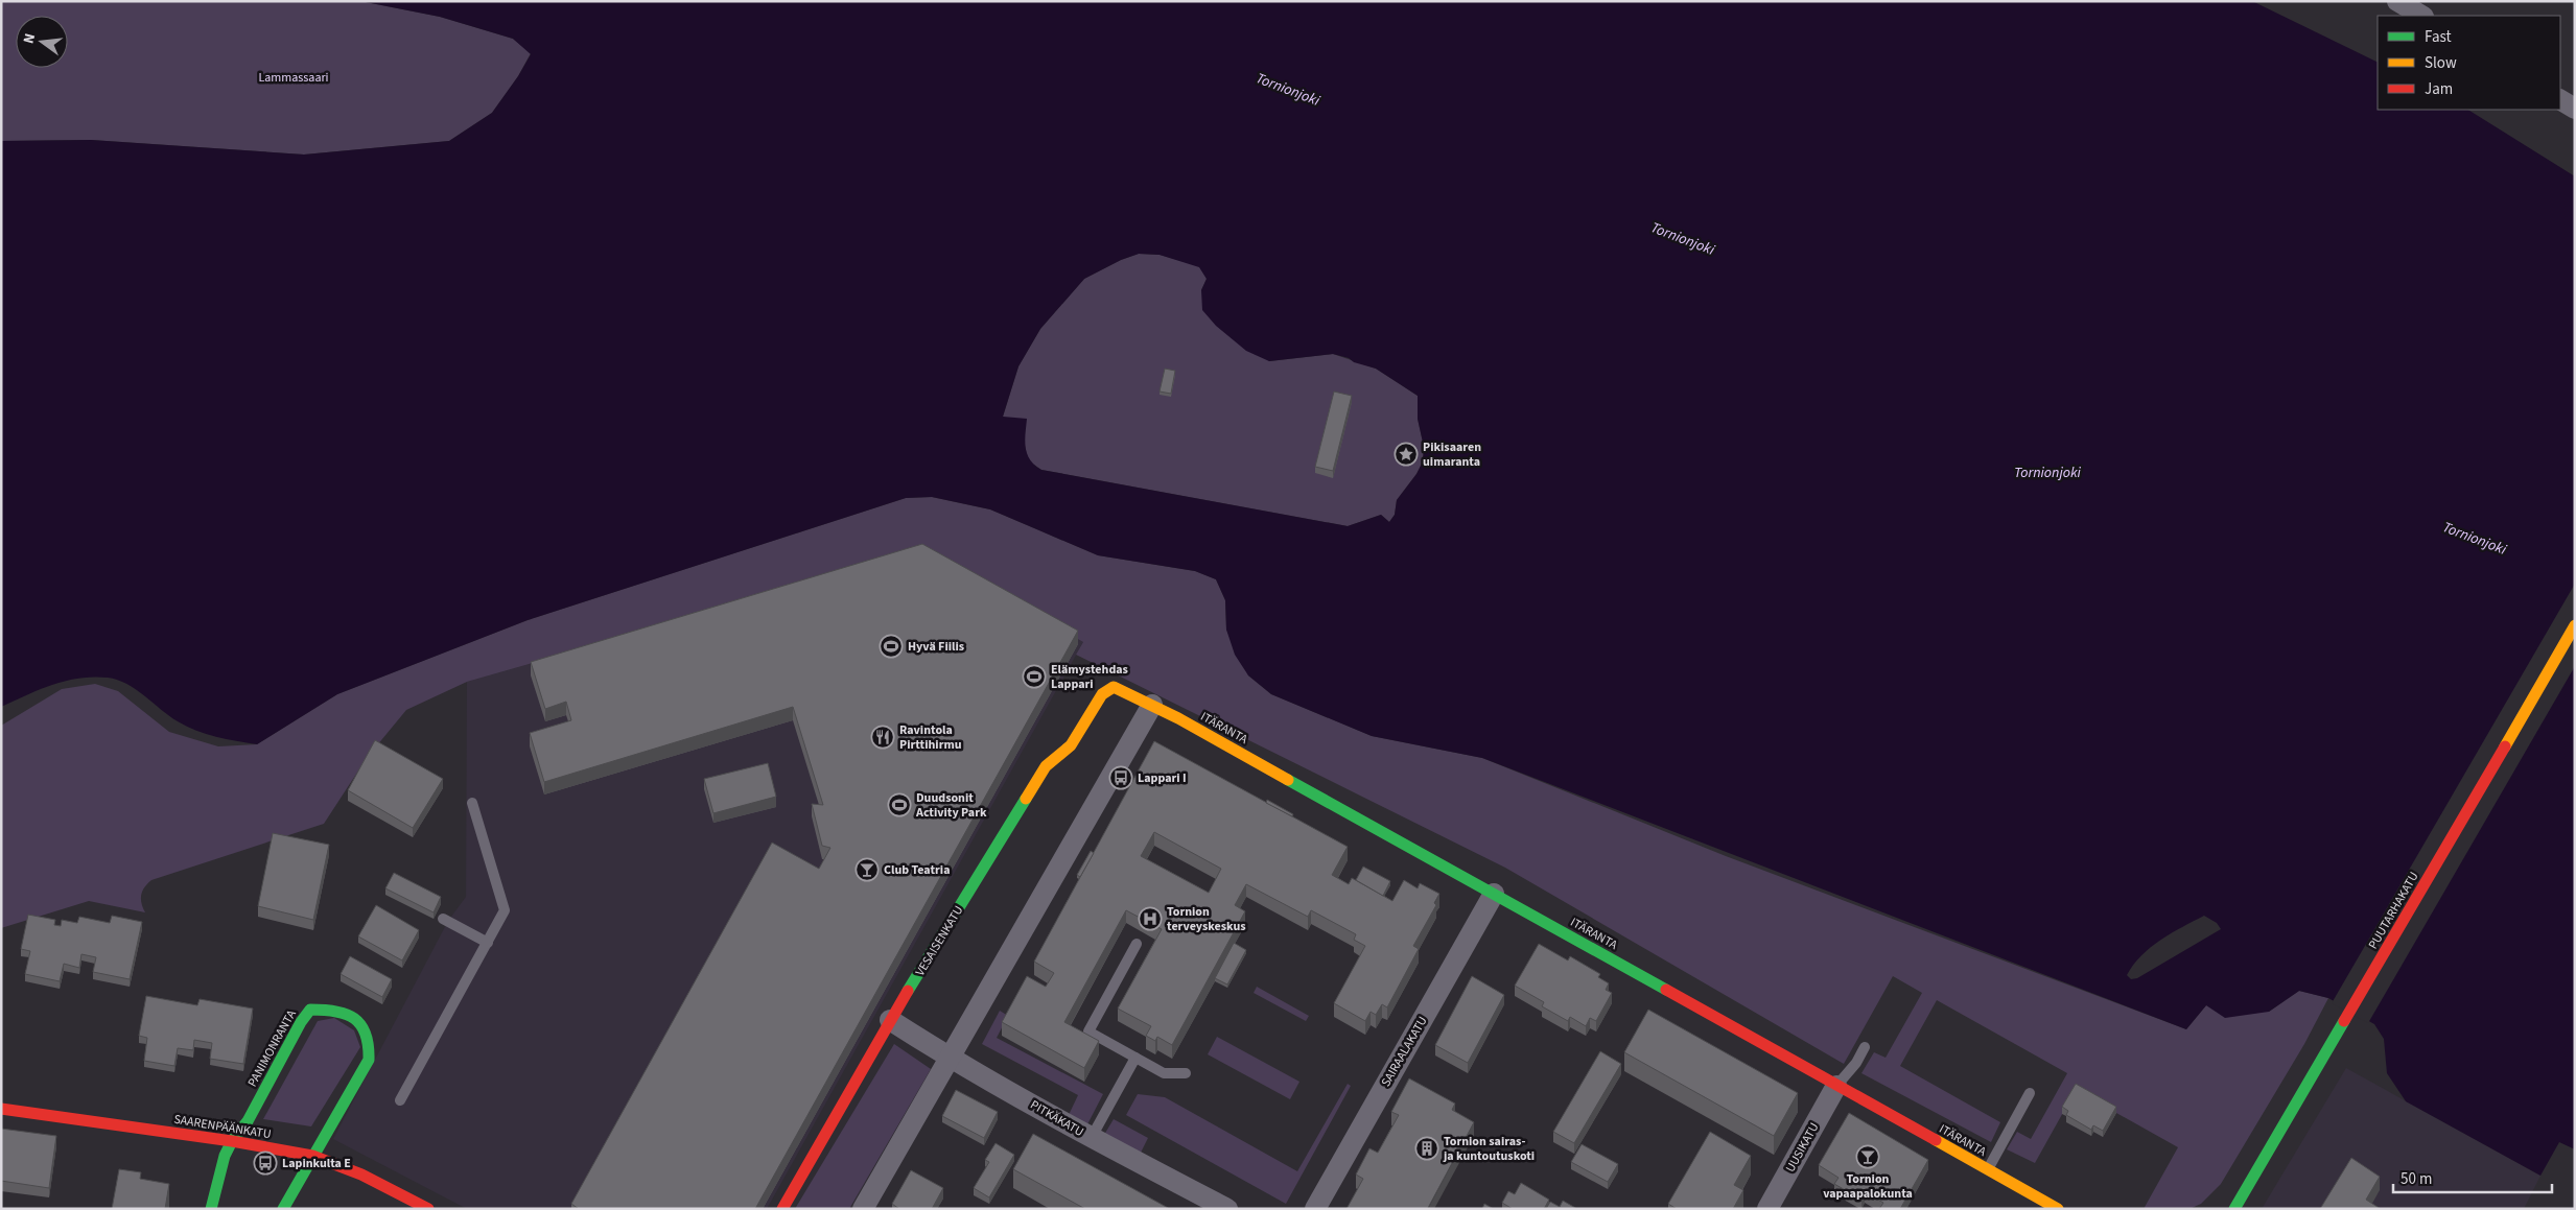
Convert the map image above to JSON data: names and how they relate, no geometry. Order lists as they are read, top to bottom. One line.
{"streets":{"street":["ITÄRANTA","PUUTARHAKATU","VESAISENKATU","PANIMONRANTA","SAIRAALAKATU","PITKÄKATU","SAARENPÄÄNKATU","UUSIKATU"]},"crossings":[["ITÄRANTA","VESAISENKATU"],["ITÄRANTA","SAIRAALAKATU"],["ITÄRANTA","UUSIKATU"],["VESAISENKATU","PITKÄKATU"],["PANIMONRANTA","SAARENPÄÄNKATU"]],"water":["Tornionjoki"],"parks":["Lammassaari"],"places":{"place":["Pikisaaren uimaranta"],"sports":["Hyvä Fiilis","Elämystehdas Lappari","Duudsonit Activity Park"],"restaurant":["Ravintola Pirttihirmu"],"bus stop":["Lappari I","Lapinkulta E"],"bar":["Club Teatria","Tornion vapaapalokunta"],"hospital":["Tornion terveyskeskus"],"building":["Tornion sairas- ja kuntoutuskoti"]},"legend":["Fast","Slow","Jam"],"scale_bar":"50 m","north":"left"}
